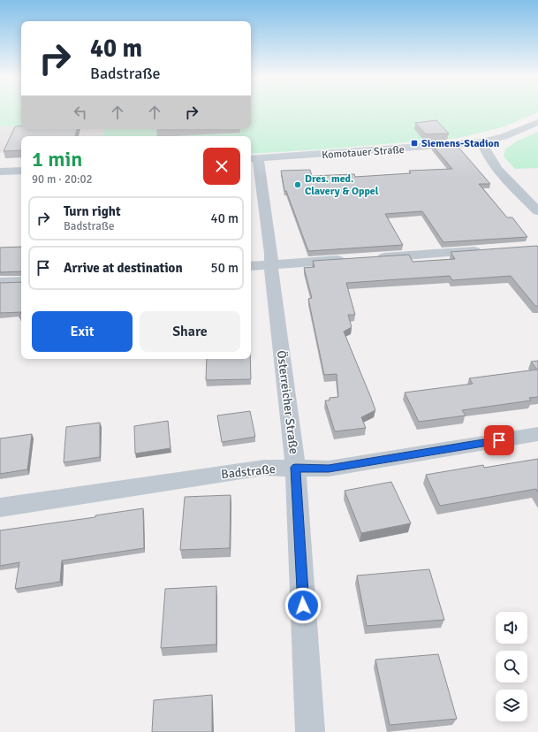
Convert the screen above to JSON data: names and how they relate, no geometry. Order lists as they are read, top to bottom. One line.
{"streets":{"street":["Komotauer Straße","Österreicher Straße","Badstraße"]},"crossings":[["Komotauer Straße","Österreicher Straße"],["Österreicher Straße","Badstraße"]],"places":{"transit":["Siemens-Stadion"],"other":["Dres. med. Clavery & Oppel"]},"page":{"turn":["40 m","Badstraße"],"heading":["1 min","90 m · 20:02"],"list":[{"name":"Turn right","note":"Badstraße","value":"40 m"},{"name":"Arrive at destination","value":"50 m"}],"buttons":["Exit","Share"]}}
